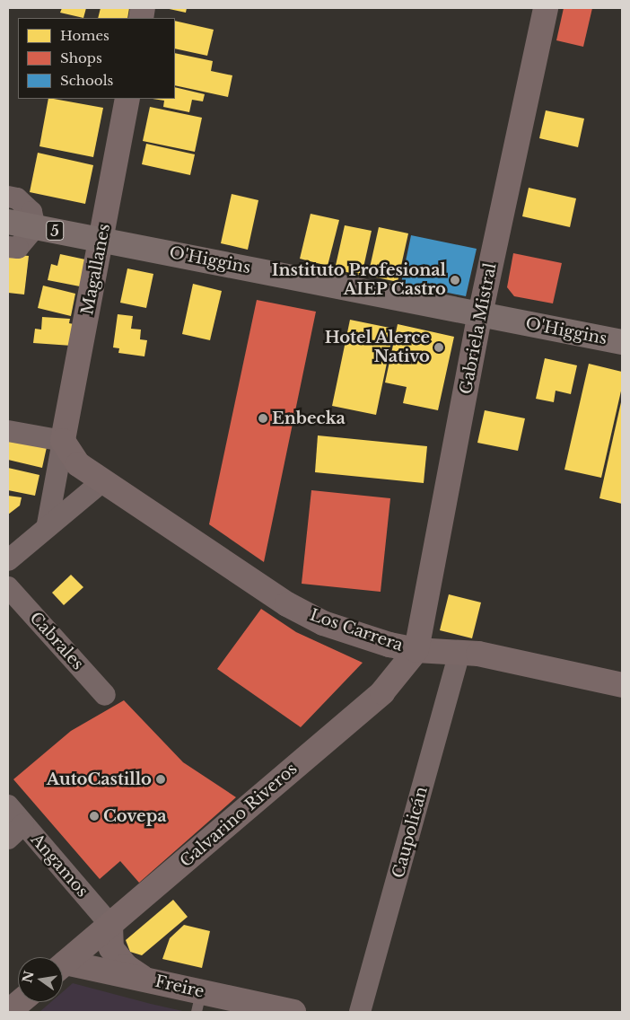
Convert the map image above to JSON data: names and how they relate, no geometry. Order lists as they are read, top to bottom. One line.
{"streets":{"highway":["5","O'Higgins"],"main road":["Magallanes","Gabriela Mistral","Los Carrera","Galvarino Riveros","Freire"],"street":["Cabrales","Caupolicán","Angamos"]},"crossings":[["O'Higgins","Magallanes"],["O'Higgins","Gabriela Mistral"],["Magallanes","Los Carrera"],["Gabriela Mistral","Los Carrera"],["Gabriela Mistral","Galvarino Riveros"],["Los Carrera","Galvarino Riveros"],["Los Carrera","Caupolicán"],["Galvarino Riveros","Angamos"]],"places":["Instituto Profesional AIEP Castro","Hotel Alerce Nativo","Enbecka","AutoCastillo","Covepa"],"legend":["Homes","Shops","Schools"],"north":"left"}
